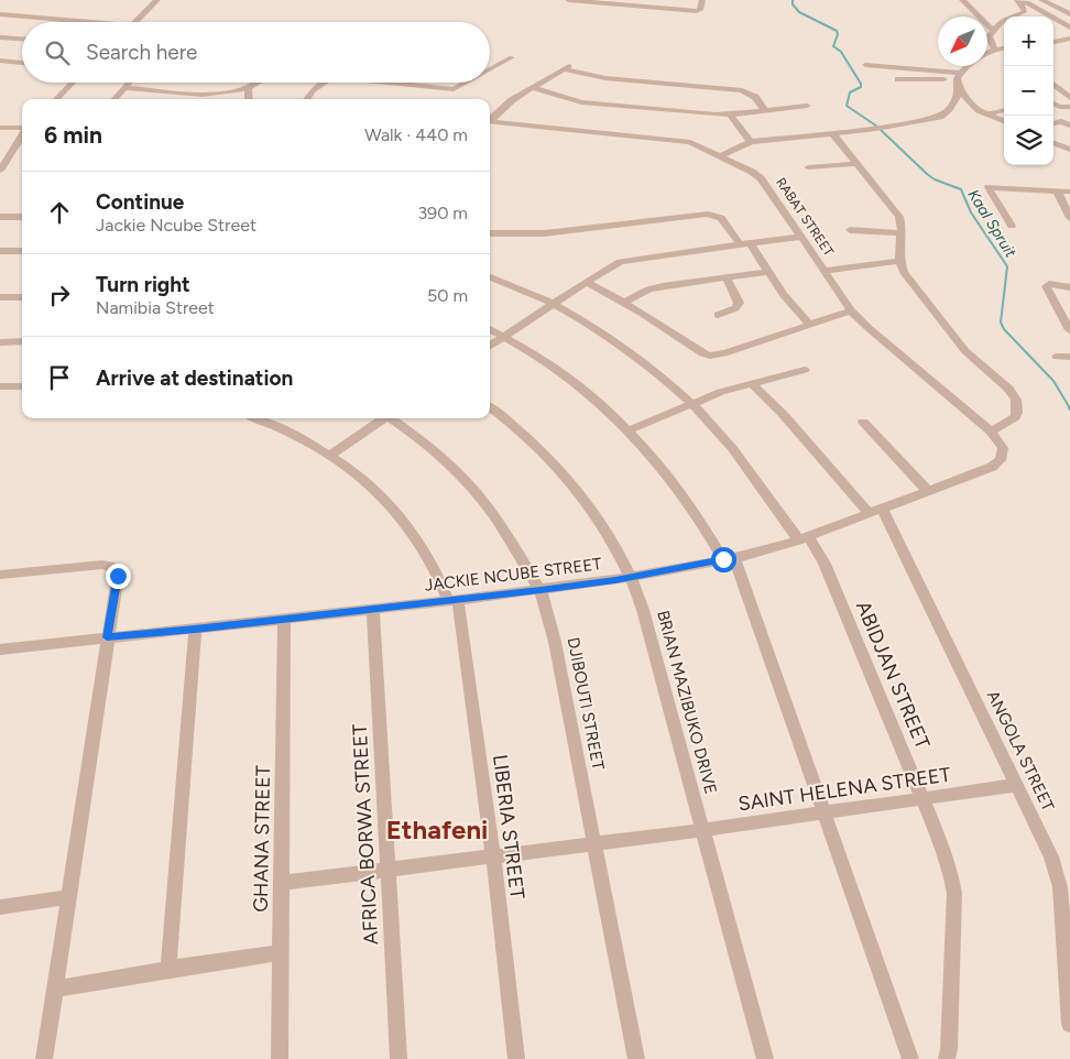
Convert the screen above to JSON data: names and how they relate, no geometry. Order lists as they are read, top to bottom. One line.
{"streets":{"street":["RABAT STREET","JACKIE NCUBE STREET","ABIDJAN STREET","BRIAN MAZIBUKO DRIVE","DJIBOUTI STREET","ANGOLA STREET","SAINT HELENA STREET","LIBERIA STREET","AFRICA BORWA STREET","GHANA STREET"]},"crossings":[["RABAT STREET","JACKIE NCUBE STREET"],["JACKIE NCUBE STREET","ABIDJAN STREET"],["JACKIE NCUBE STREET","BRIAN MAZIBUKO DRIVE"],["JACKIE NCUBE STREET","DJIBOUTI STREET"],["JACKIE NCUBE STREET","ANGOLA STREET"],["JACKIE NCUBE STREET","LIBERIA STREET"],["JACKIE NCUBE STREET","AFRICA BORWA STREET"],["JACKIE NCUBE STREET","GHANA STREET"],["ABIDJAN STREET","SAINT HELENA STREET"],["BRIAN MAZIBUKO DRIVE","SAINT HELENA STREET"],["DJIBOUTI STREET","SAINT HELENA STREET"],["ANGOLA STREET","SAINT HELENA STREET"],["SAINT HELENA STREET","LIBERIA STREET"],["SAINT HELENA STREET","AFRICA BORWA STREET"],["SAINT HELENA STREET","GHANA STREET"]],"districts":["Ethafeni"],"water":["Kaal Spruit"],"north":"bottom left","page":{"map_buttons":["+","−"],"search":"Search here","heading":["6 min","Walk · 440 m"],"list":[["Continue","Jackie Ncube Street","390 m"],["Turn right","Namibia Street","50 m"],"Arrive at destination"]}}
